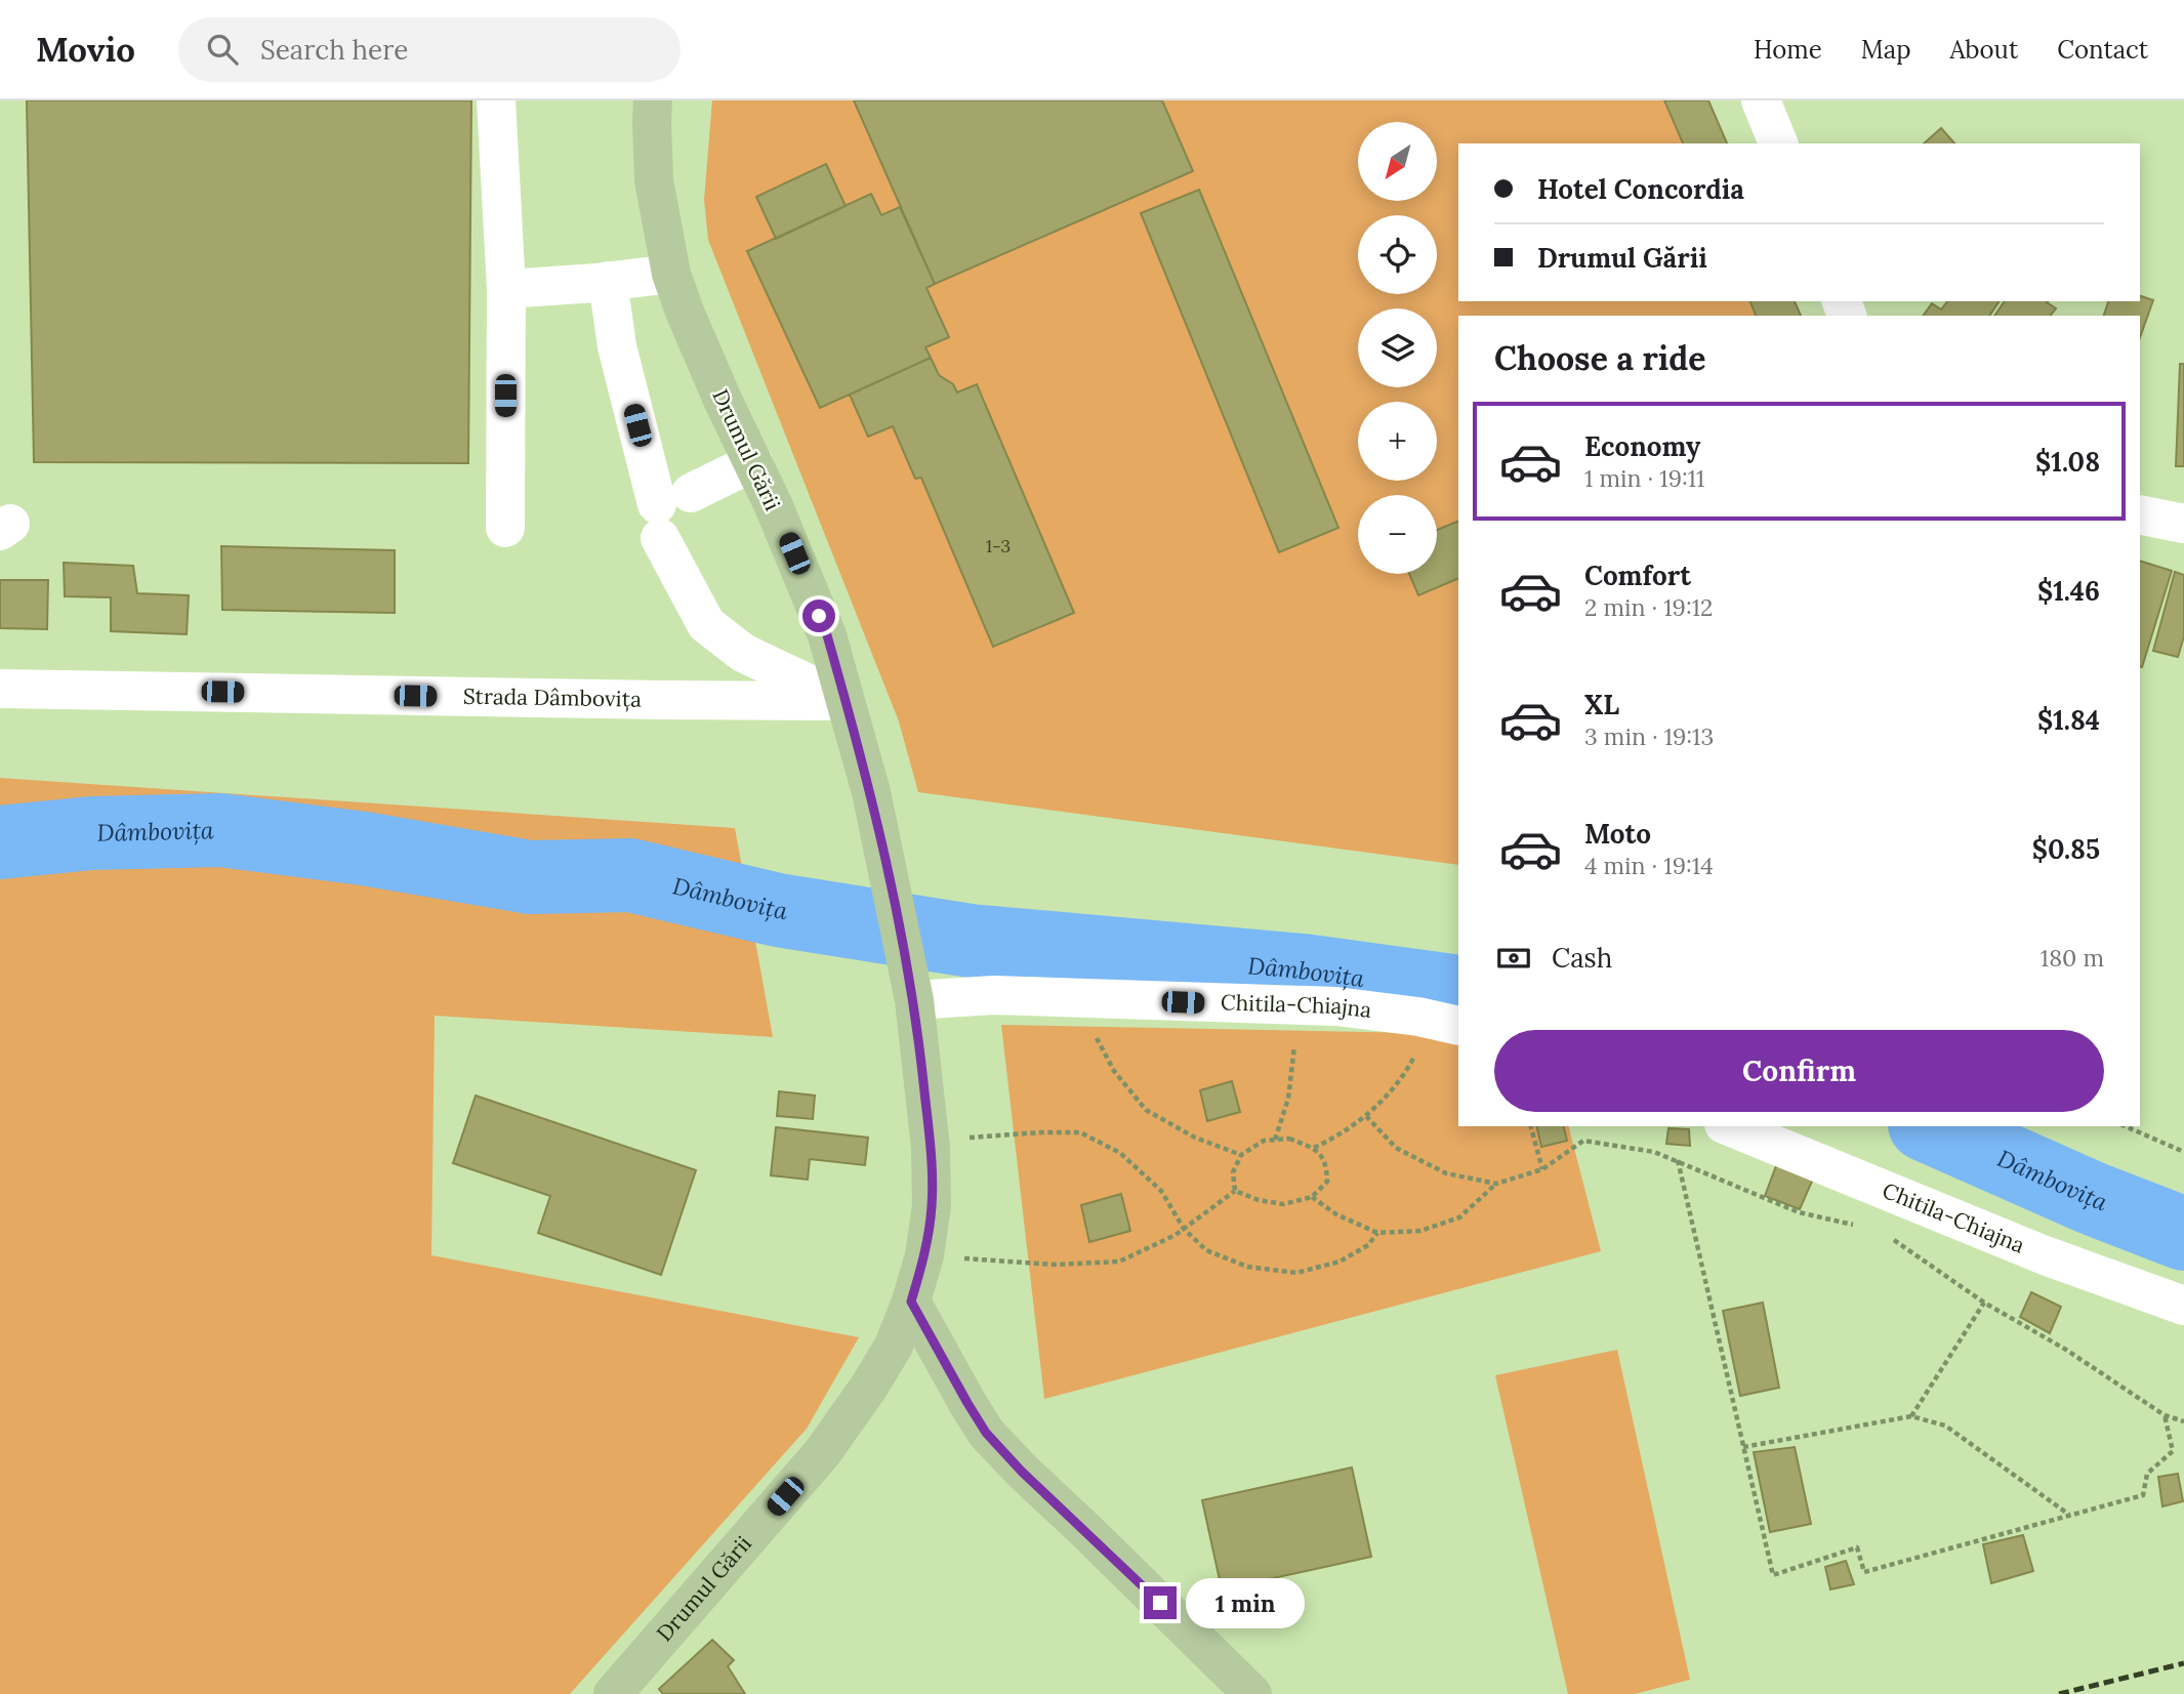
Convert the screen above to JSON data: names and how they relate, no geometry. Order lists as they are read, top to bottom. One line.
{"streets":{"main road":["Drumul Gării"],"street":["Strada Dâmbovița","Chitila-Chiajna"]},"crossings":[["Drumul Gării","Strada Dâmbovița"],["Drumul Gării","Chitila-Chiajna"]],"water":["Dâmbovița"],"house_numbers":["1-3"],"north":"bottom left","page":{"header":"Movio","search":"Search here","nav":["Home","Map","About","Contact"],"map_buttons":["+","−"],"banner":["Hotel Concordia","Drumul Gării"],"heading":"Choose a ride","list":[{"name":"Economy","note":"1 min · 19:11","value":"$1.08"},{"name":"Comfort","note":"2 min · 19:12","value":"$1.46"},{"name":"XL","note":"3 min · 19:13","value":"$1.84"},{"name":"Moto","note":"4 min · 19:14","value":"$0.85"}],"pay":["Cash","180 m"],"buttons":"Confirm","bubble":"1 min"}}
